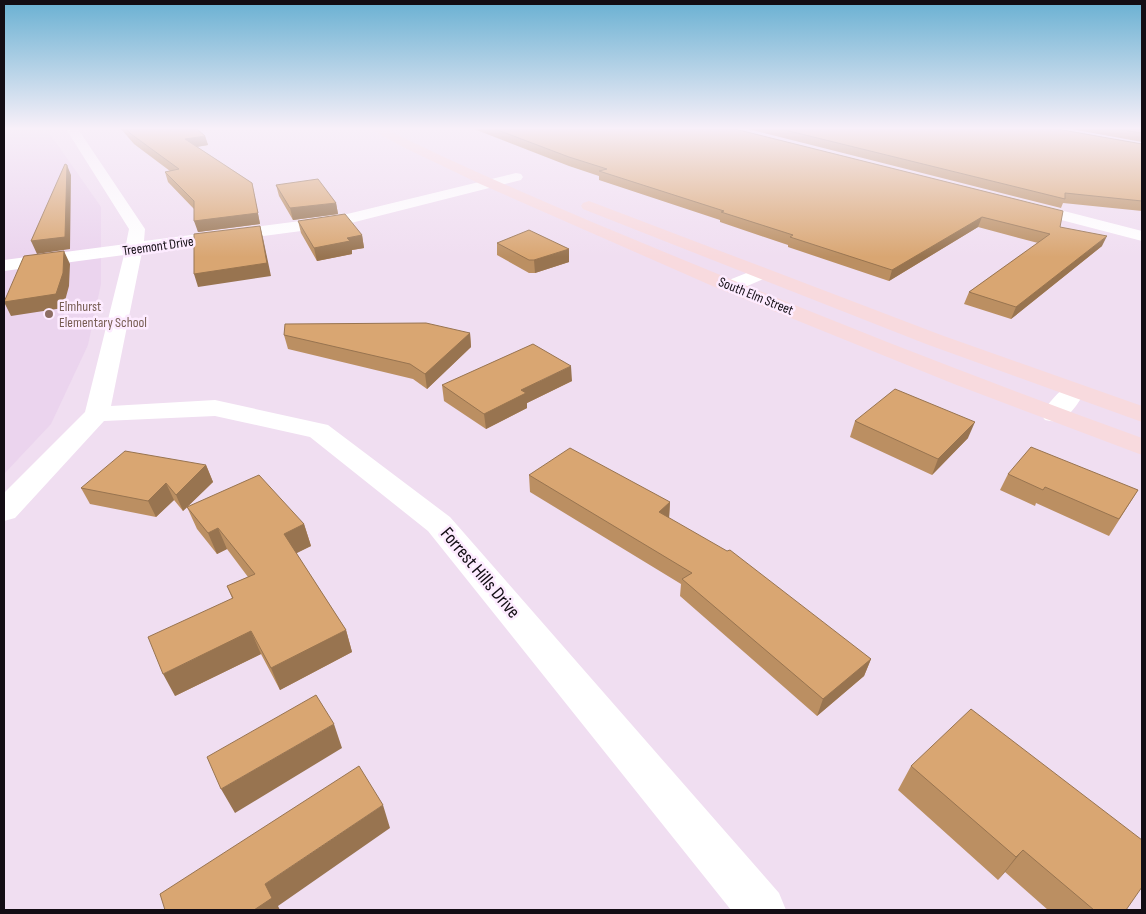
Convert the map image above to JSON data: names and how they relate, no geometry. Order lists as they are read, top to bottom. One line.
{"streets":{"street":["Treemont Drive","South Elm Street","Forrest Hills Drive"]},"crossings":[["Treemont Drive","South Elm Street"]],"places":["Elmhurst Elementary School"]}
